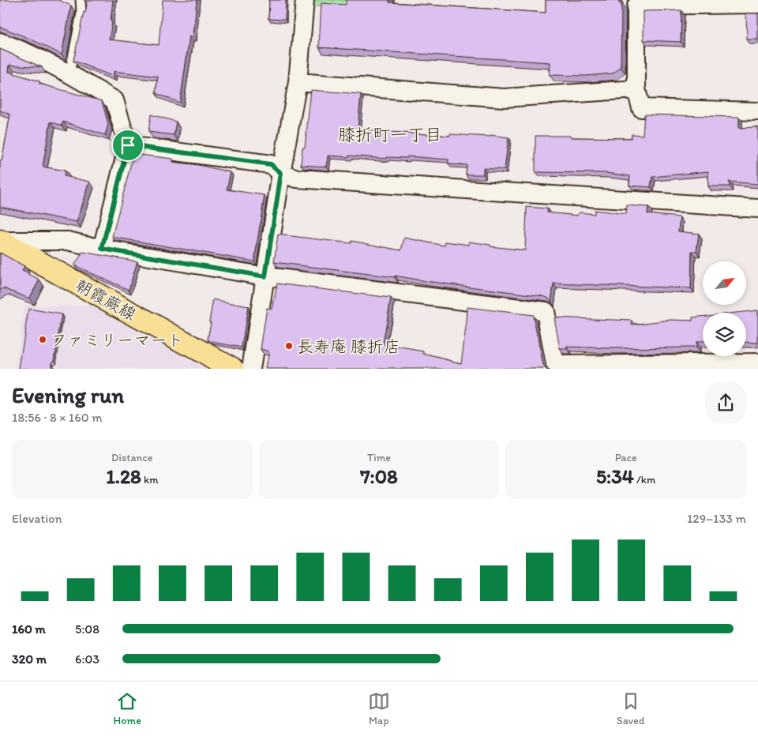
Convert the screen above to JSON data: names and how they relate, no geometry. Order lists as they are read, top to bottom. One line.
{"streets":{"main road":["朝霞蕨線"]},"districts":["膝折町一丁目"],"places":["ファミリーマート","長寿庵 膝折店"],"north":"top right","page":{"heading":["Evening run","18:56 · 8 × 160 m"],"stats":[["Distance","1.28 km"],["Time","7:08"],["Pace","5:34 /km"]],"chart":["Elevation","129–133 m"],"list":[{"name":"160 m","note":"5:08"},{"name":"320 m","note":"6:03"}],"tabs":["Home","Map","Saved"]}}
